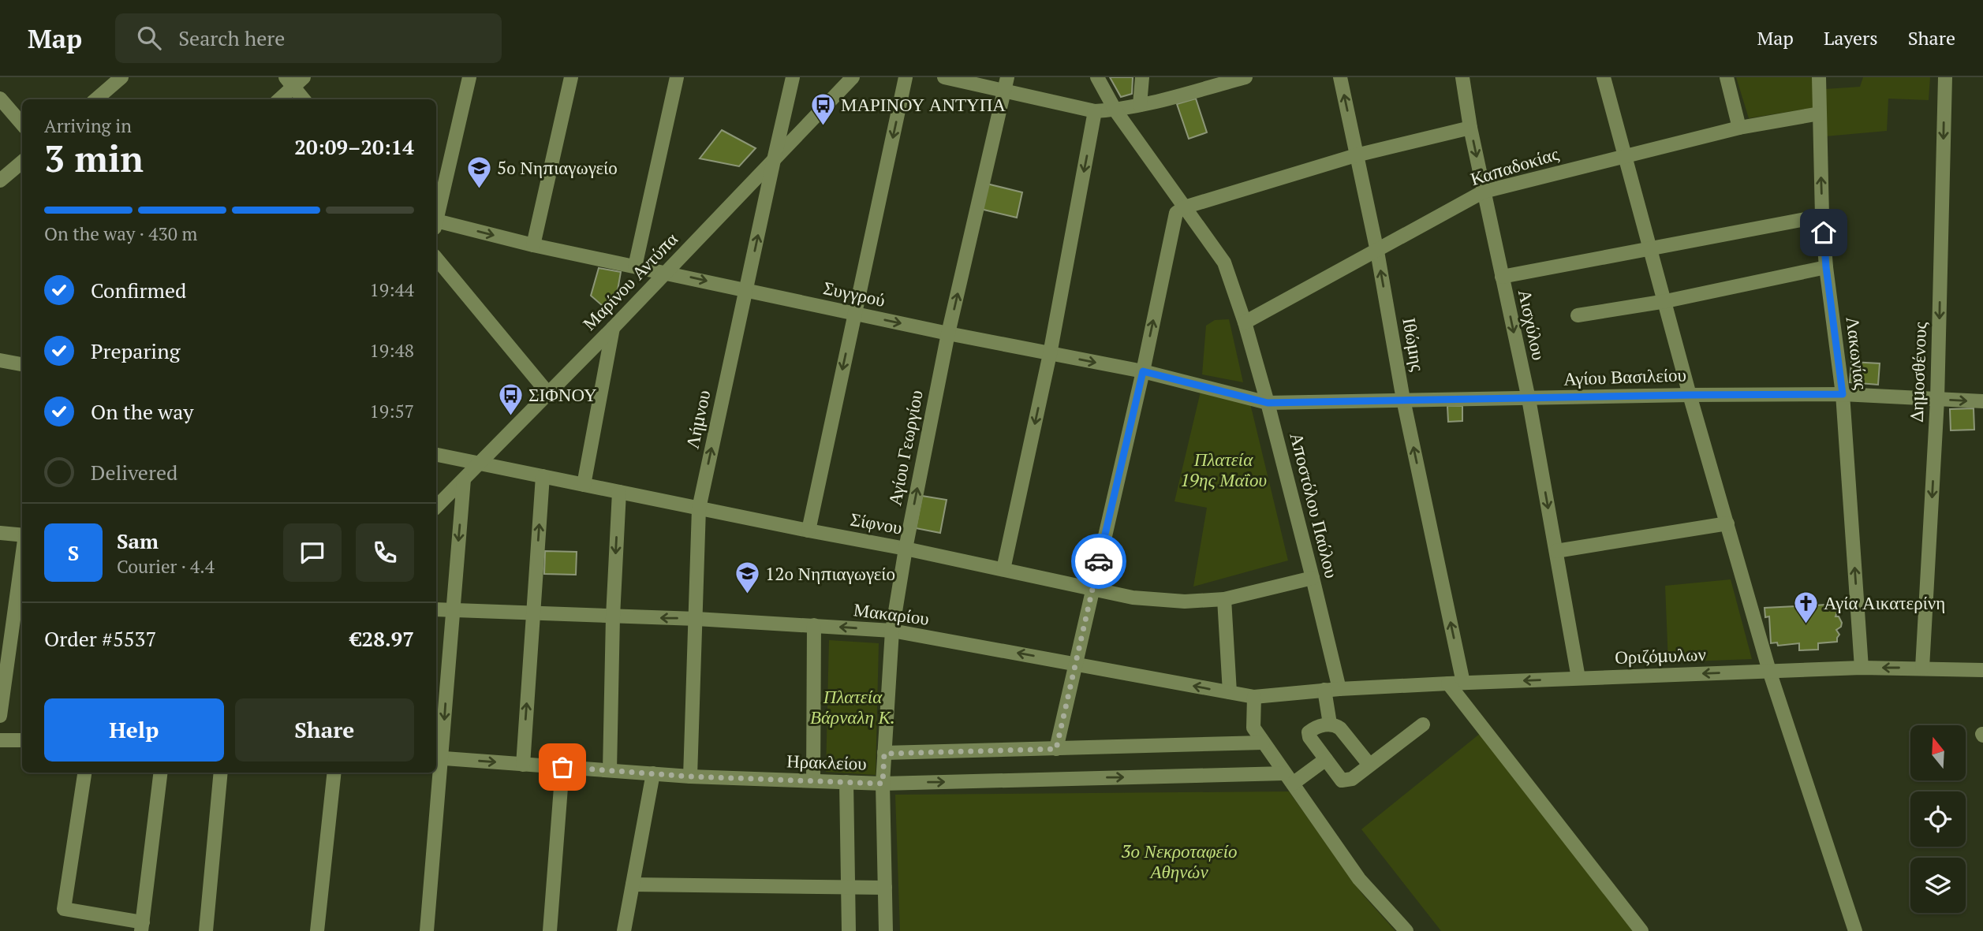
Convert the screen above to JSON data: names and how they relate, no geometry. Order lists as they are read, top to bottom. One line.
{"streets":{"street":["Καπαδοκίας","Μαρίνου Αντύπα","Συγγρού","Αισχύλου","Ιθώμης","Λακωνίας","Δημοσθένους","Αγίου Βασιλείου","Λήμνου","Αγίου Γεωργίου","Αποστόλου Παύλου","Σίφνου","Μακαρίου","Οριζόμυλων","Ηρακλείου"]},"crossings":[["Καπαδοκίας","Αισχύλου"],["Καπαδοκίας","Ιθώμης"],["Καπαδοκίας","Λακωνίας"],["Καπαδοκίας","Αποστόλου Παύλου"],["Μαρίνου Αντύπα","Συγγρού"],["Μαρίνου Αντύπα","Λήμνου"],["Μαρίνου Αντύπα","Σίφνου"],["Συγγρού","Αγίου Βασιλείου"],["Συγγρού","Λήμνου"],["Συγγρού","Αγίου Γεωργίου"],["Συγγρού","Αποστόλου Παύλου"],["Αισχύλου","Αγίου Βασιλείου"],["Αισχύλου","Οριζόμυλων"],["Ιθώμης","Αγίου Βασιλείου"],["Ιθώμης","Οριζόμυλων"],["Λακωνίας","Αγίου Βασιλείου"],["Λακωνίας","Οριζόμυλων"],["Δημοσθένους","Αγίου Βασιλείου"],["Δημοσθένους","Οριζόμυλων"],["Αγίου Βασιλείου","Αποστόλου Παύλου"],["Λήμνου","Σίφνου"],["Λήμνου","Μακαρίου"],["Λήμνου","Ηρακλείου"],["Αγίου Γεωργίου","Σίφνου"],["Αγίου Γεωργίου","Μακαρίου"],["Αγίου Γεωργίου","Ηρακλείου"],["Αποστόλου Παύλου","Σίφνου"],["Αποστόλου Παύλου","Μακαρίου"],["Αποστόλου Παύλου","Οριζόμυλων"],["Μακαρίου","Οριζόμυλων"]],"one_way":["Συγγρού","Αισχύλου","Ιθώμης","Δημοσθένους","Οριζόμυλων"],"parks":["Πλατεία 19ης Μαΐου","Πλατεία Βάρναλη Κ.","3ο Νεκροταφείο Αθηνών"],"places":{"bus stop":["ΜΑΡΙΝΟΥ ΑΝΤΥΠΑ","ΣΙΦΝΟΥ"],"school or university":["5ο Νηπιαγωγείο","12ο Νηπιαγωγείο"],"church":["Αγία Αικατερίνη"]},"north":"top","page":{"header":"Map","search":"Search here","nav":["Map","Layers","Share"],"heading":["3 min","Arriving in","20:09–20:14"],"panel":["Sam","Courier · 4.4","Order #5537","€28.97"],"bar":"On the way · 430 m","list":[["Confirmed","19:44"],["Preparing","19:48"],["On the way","19:57"],"Delivered"],"round":"S","buttons":["Help","Share"]}}
